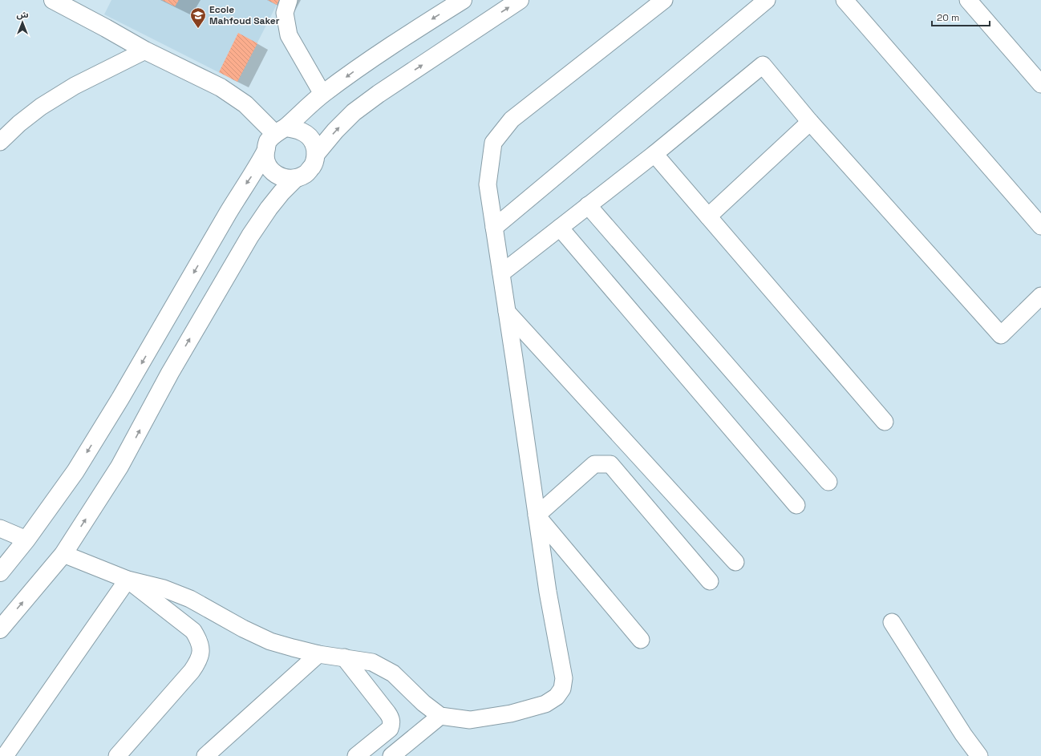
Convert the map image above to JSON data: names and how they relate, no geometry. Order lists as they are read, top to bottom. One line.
{"places":{"school or university":["Ecole Mahfoud Saker"]},"scale_bar":"20 m","north":"top"}
